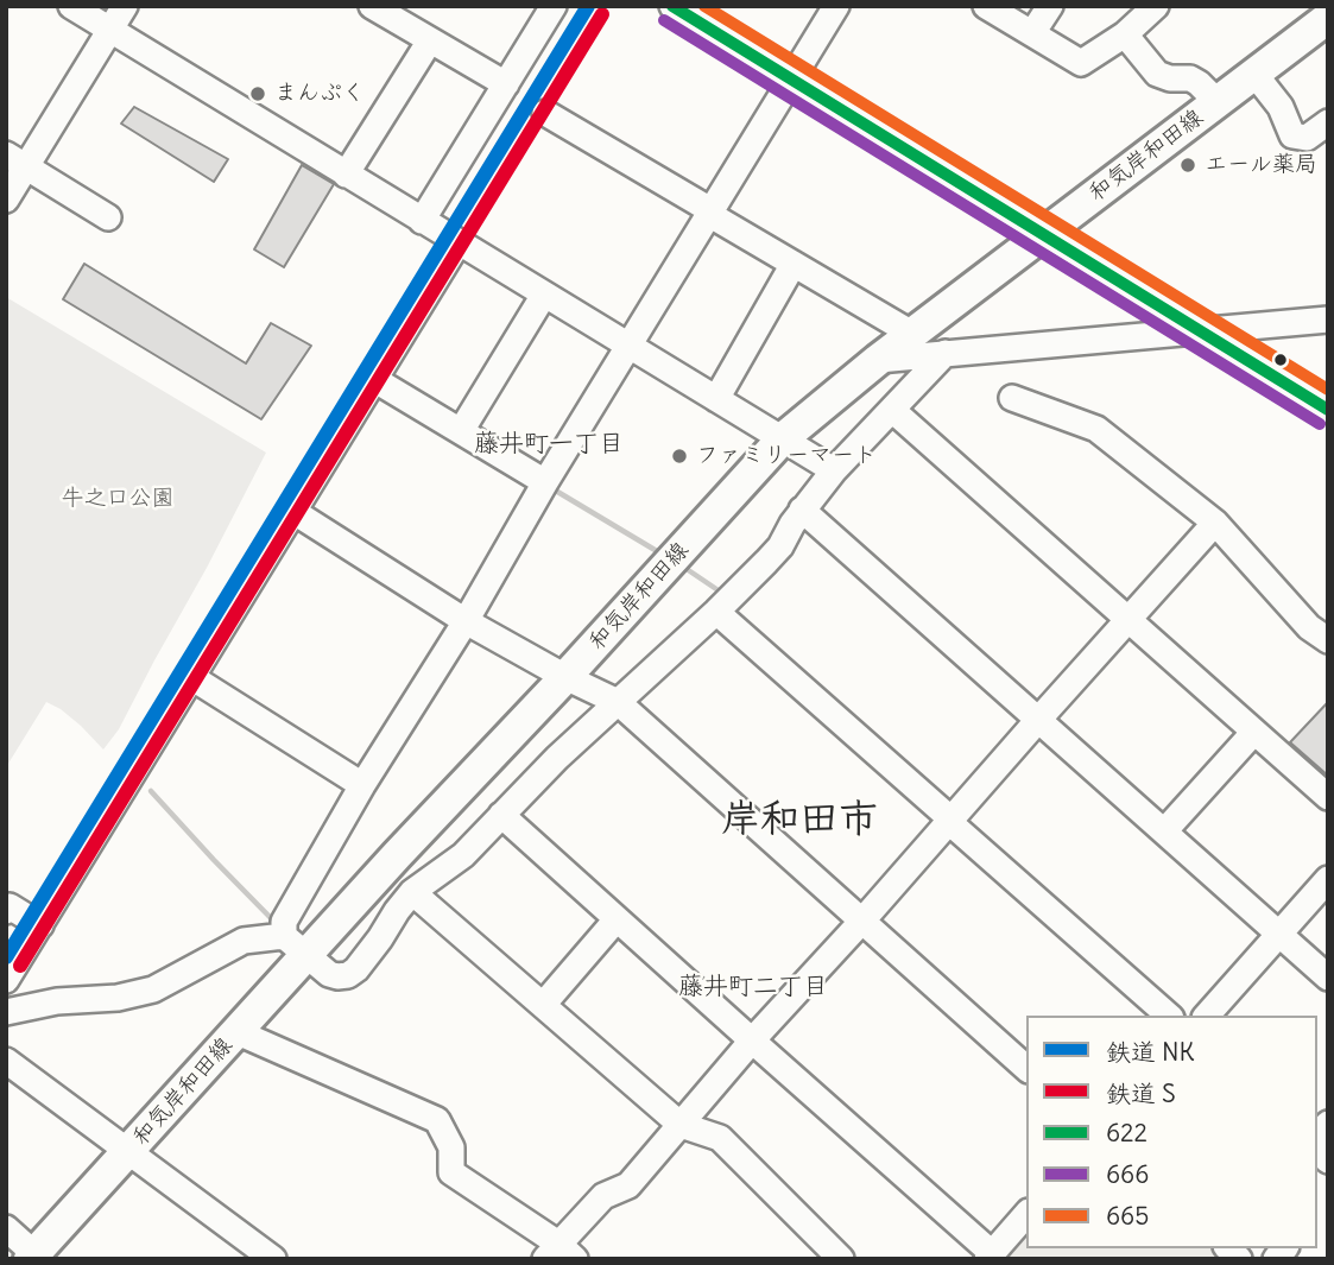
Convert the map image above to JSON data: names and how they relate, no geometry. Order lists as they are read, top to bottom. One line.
{"streets":{"main road":["和気岸和田線"]},"districts":["藤井町一丁目","岸和田市","藤井町二丁目"],"parks":["牛之口公園"],"places":["まんぷく","エール薬局","ファミリーマート"],"lines":["rail line NK","transit line 622","transit line 665","rail line S","transit line 666"],"legend":["鉄道 NK","鉄道 S","622","666","665"]}
